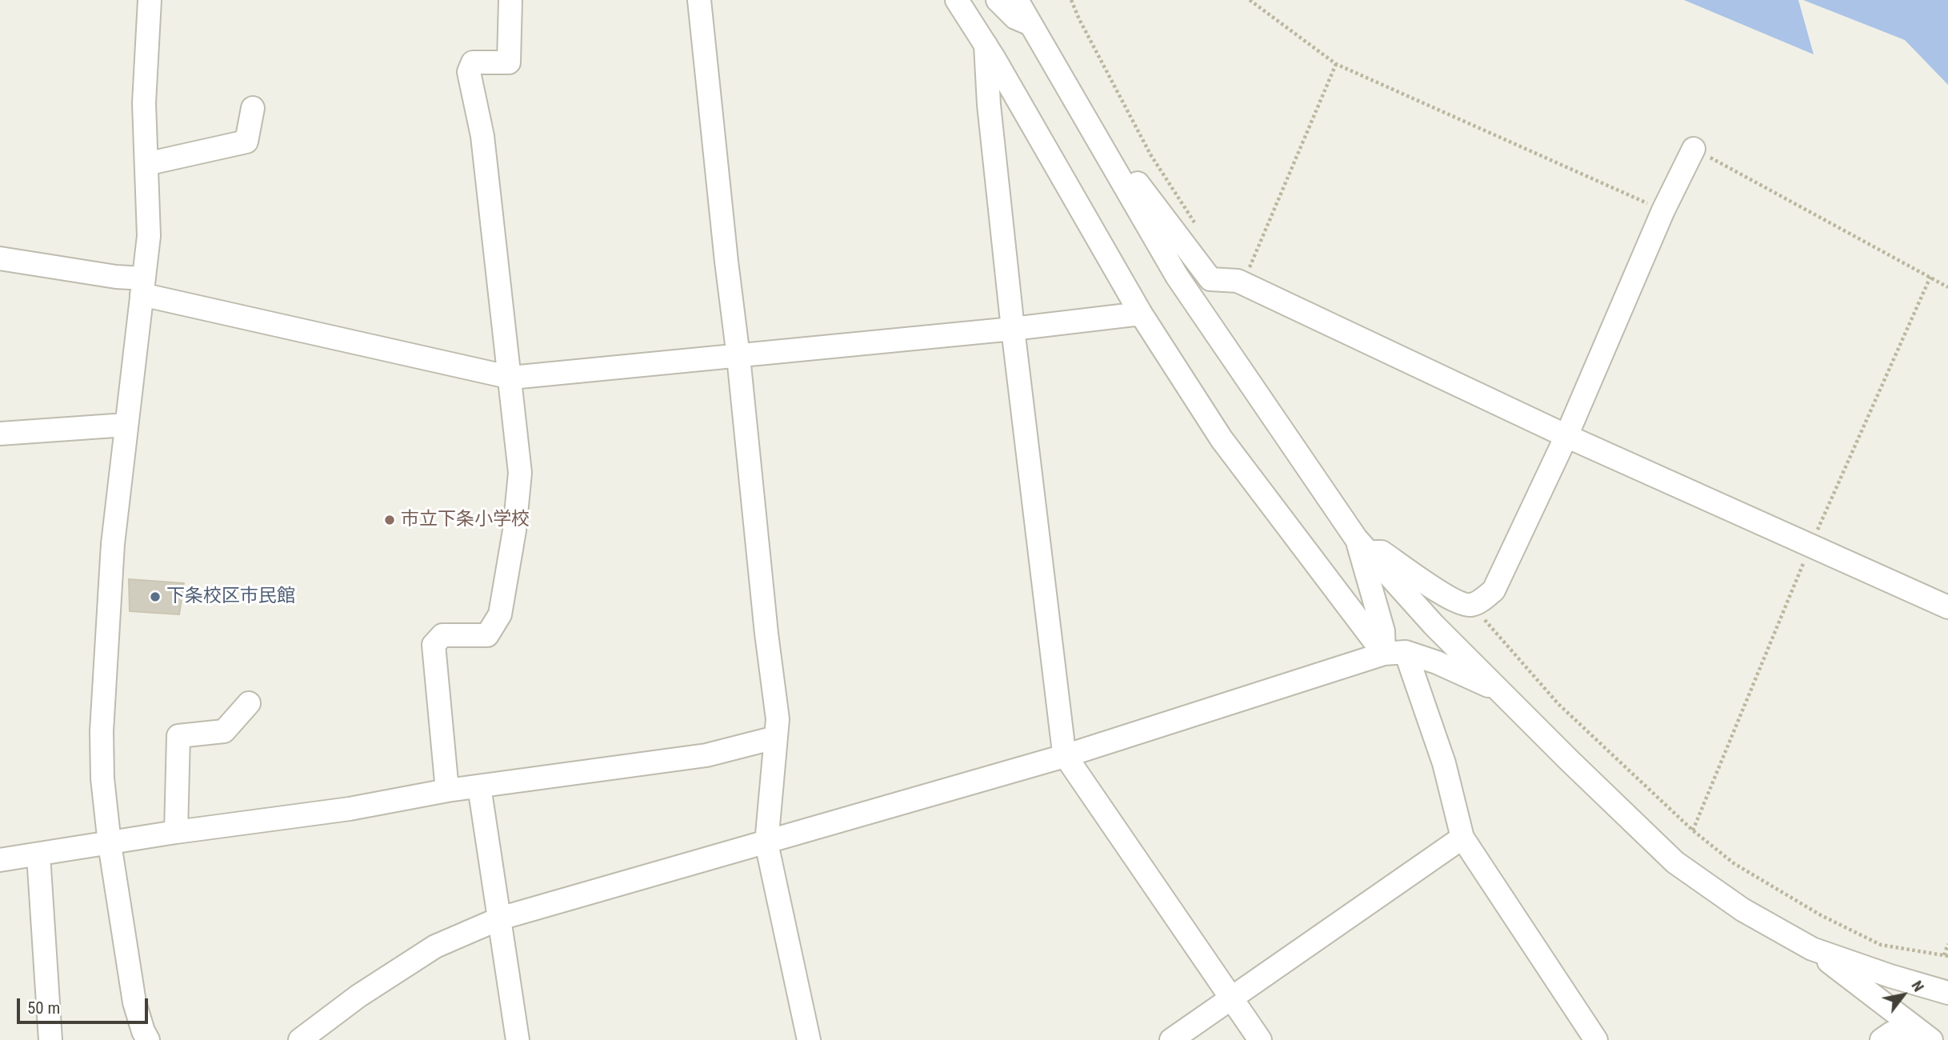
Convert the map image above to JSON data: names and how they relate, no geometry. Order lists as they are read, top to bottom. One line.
{"places":["市立下条小学校","下条校区市民館"],"scale_bar":"50 m","north":"top right"}
